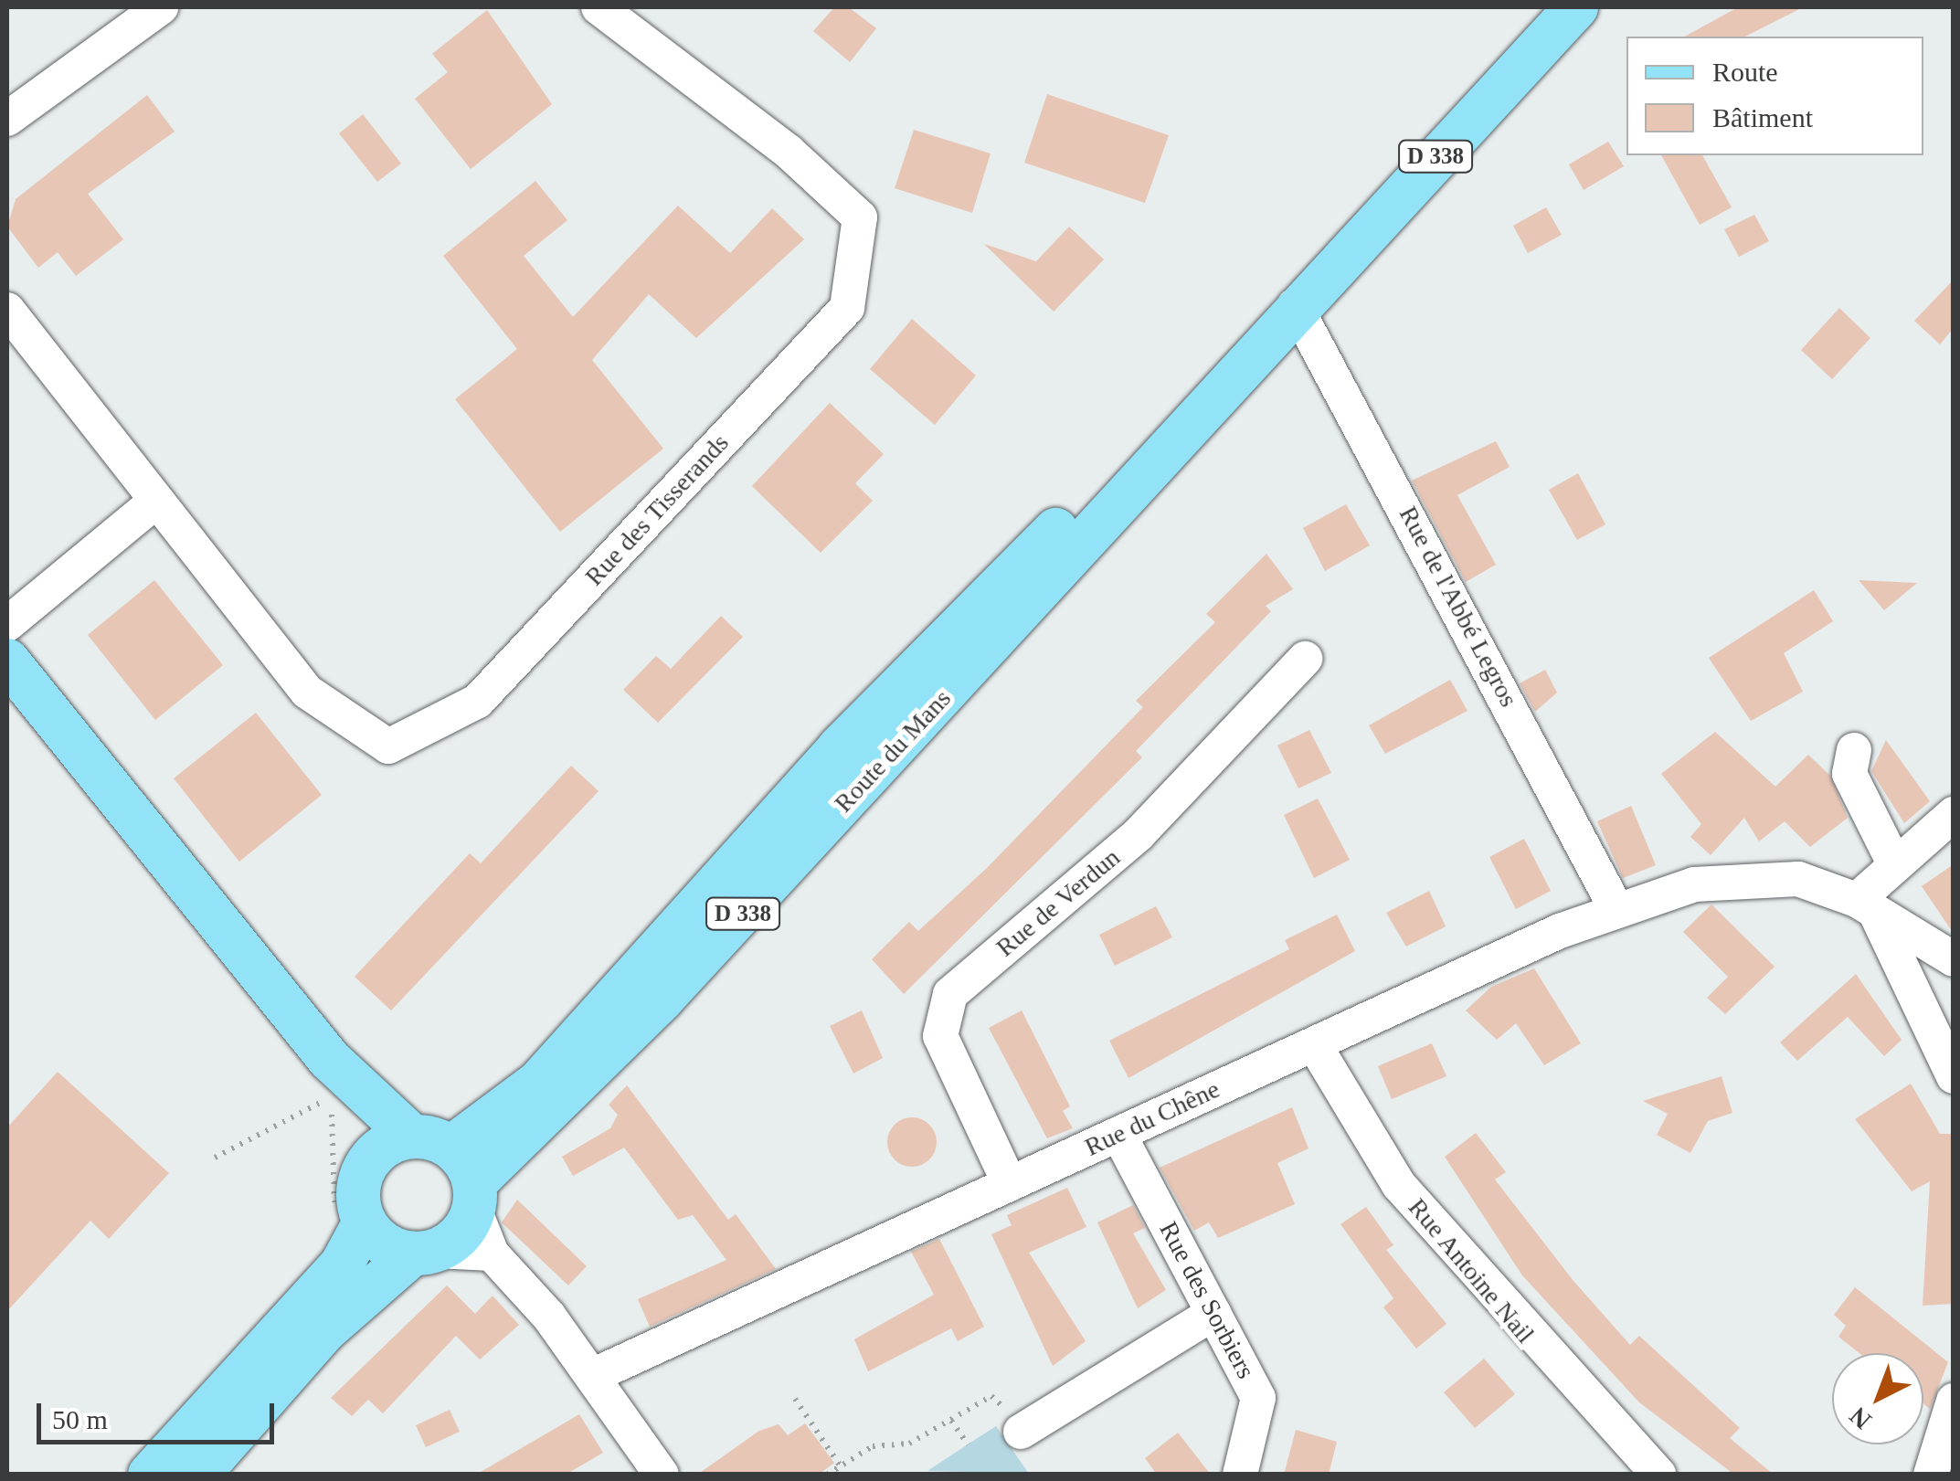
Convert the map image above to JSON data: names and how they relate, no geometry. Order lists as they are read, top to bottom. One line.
{"streets":{"main road":["D 338","Route du Mans"],"street":["Rue des Tisserands","Rue de l'Abbé Legros","Rue de Verdun","Rue du Chêne","Rue Antoine Nail","Rue des Sorbiers"]},"crossings":[["Rue de l'Abbé Legros","Route du Mans"],["Rue de l'Abbé Legros","Rue du Chêne"],["Rue de Verdun","Rue du Chêne"],["Rue du Chêne","Rue Antoine Nail"],["Rue du Chêne","Rue des Sorbiers"]],"legend":["Route","Bâtiment"],"scale_bar":"50 m","north":"bottom left"}
